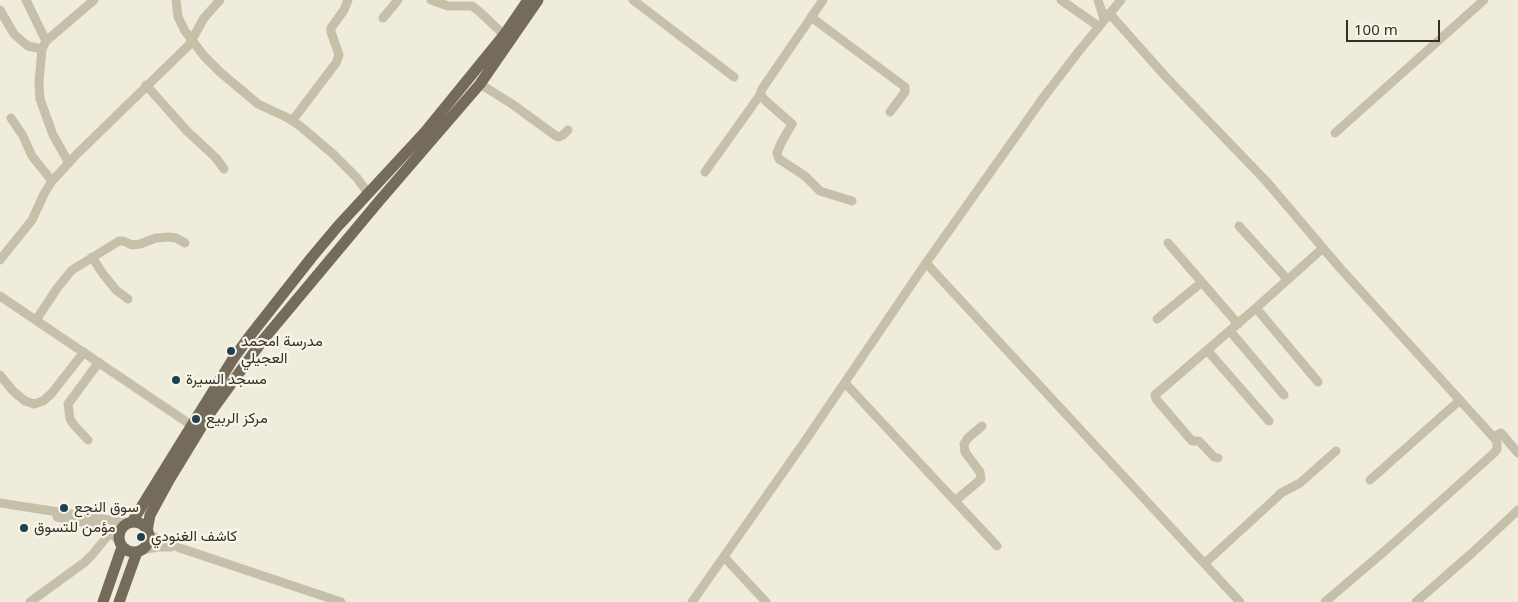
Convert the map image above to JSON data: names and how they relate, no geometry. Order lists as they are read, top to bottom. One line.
{"places":["مدرسة امحمد العجيلي","مسجد السيرة","مركز الربيع","سوق النجع","مؤمن للتسوق","كاشف الغنودي"],"scale_bar":"100 m"}
